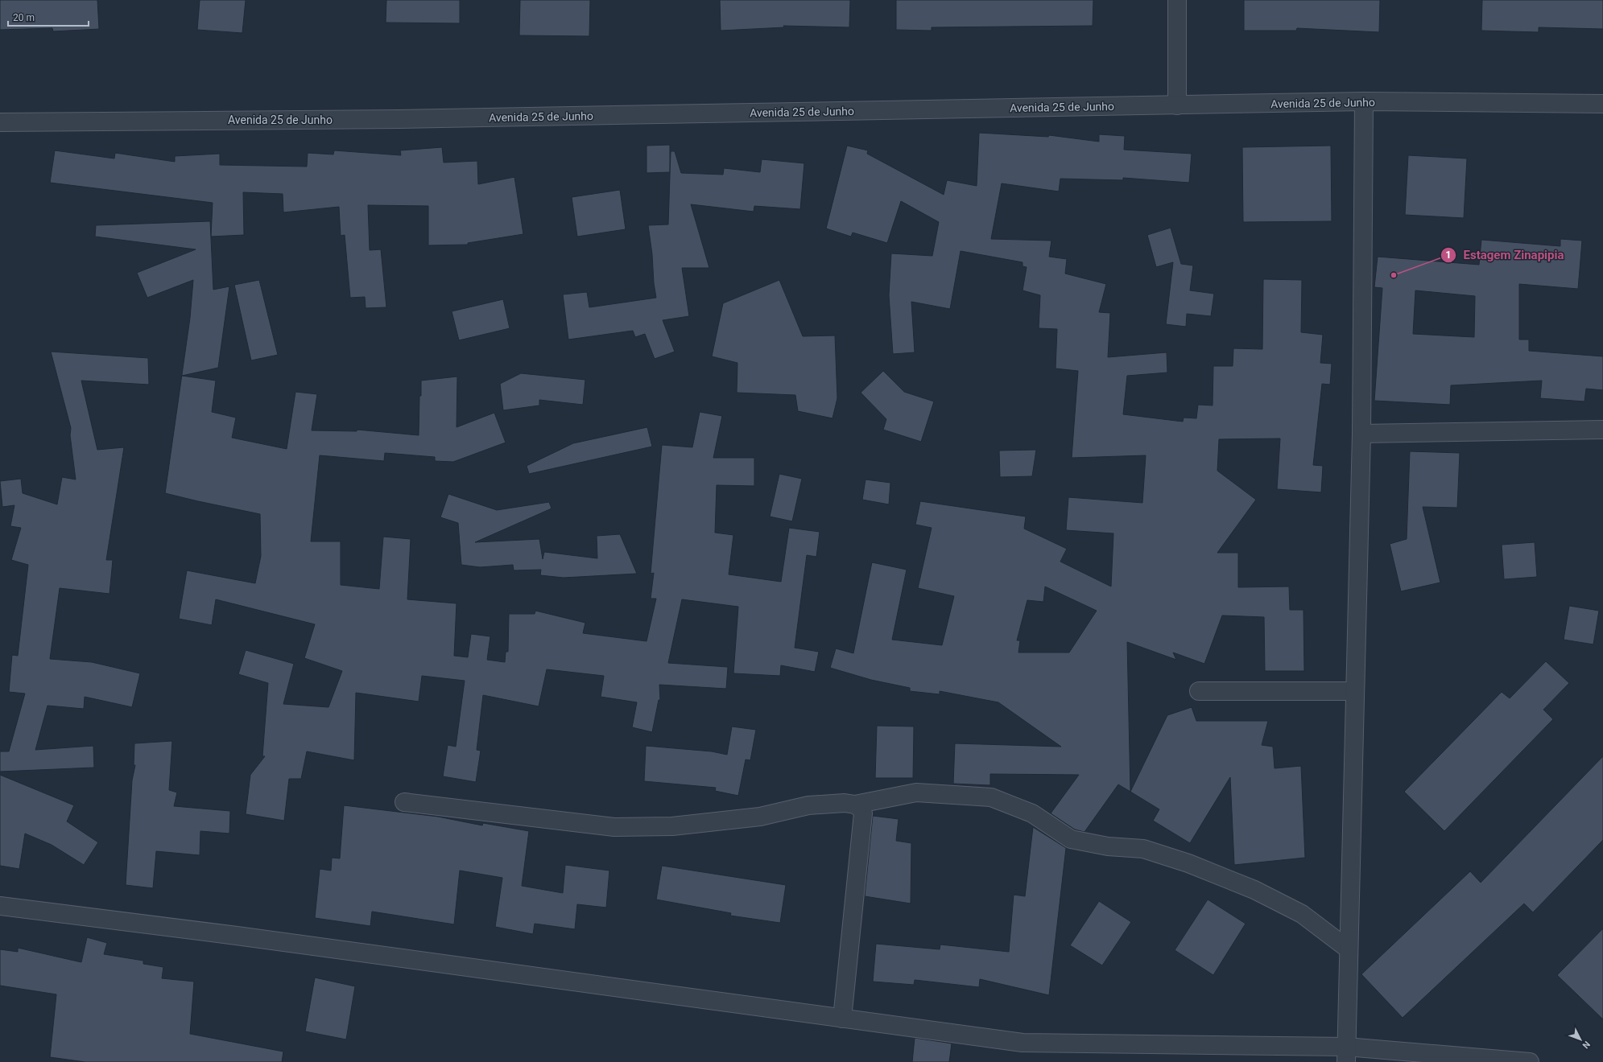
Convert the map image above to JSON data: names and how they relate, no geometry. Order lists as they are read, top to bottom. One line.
{"streets":{"street":["Avenida 25 de Junho"]},"places":["Estagem Zinapipia"],"scale_bar":"20 m","north":"bottom right"}
